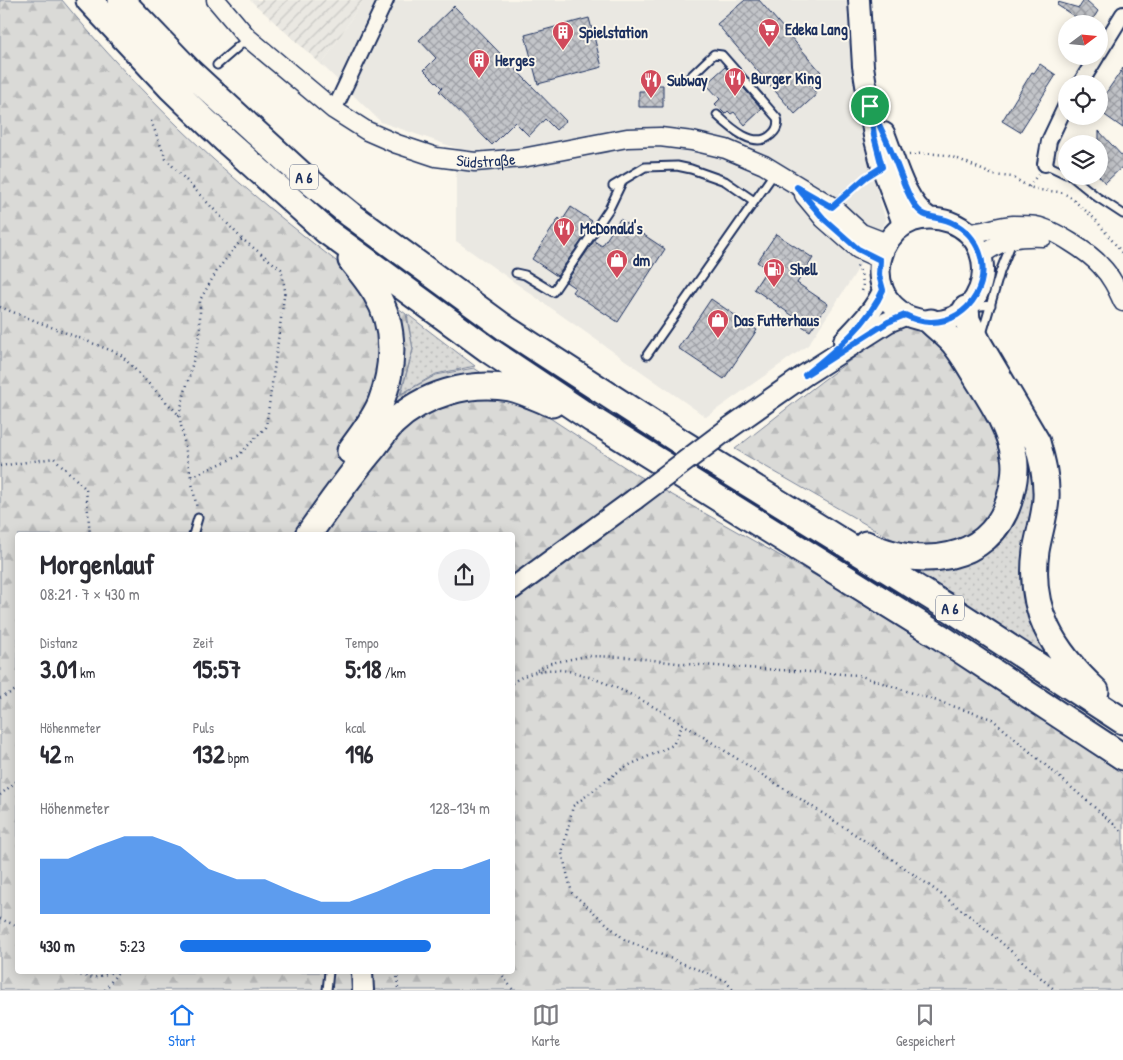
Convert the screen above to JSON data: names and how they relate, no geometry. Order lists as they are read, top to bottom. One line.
{"streets":{"highway":["A 6"],"street":["Südstraße"]},"places":{"supermarket":["Edeka Lang"],"building":["Spielstation","Herges"],"restaurant":["Burger King","Subway","McDonald's"],"shop":["dm","Das Futterhaus"],"fuel station":["Shell"]},"north":"right","page":{"heading":["Morgenlauf","08:21 · 7 × 430 m"],"stats":[["Distanz","3.01 km"],["Zeit","15:57"],["Tempo","5:18 /km"],["Höhenmeter","42 m"],["Puls","132 bpm"],["kcal","196"]],"chart":["Höhenmeter","128–134 m"],"list":[{"name":"430 m","note":"5:23"}],"tabs":["Start","Karte","Gespeichert"]}}
